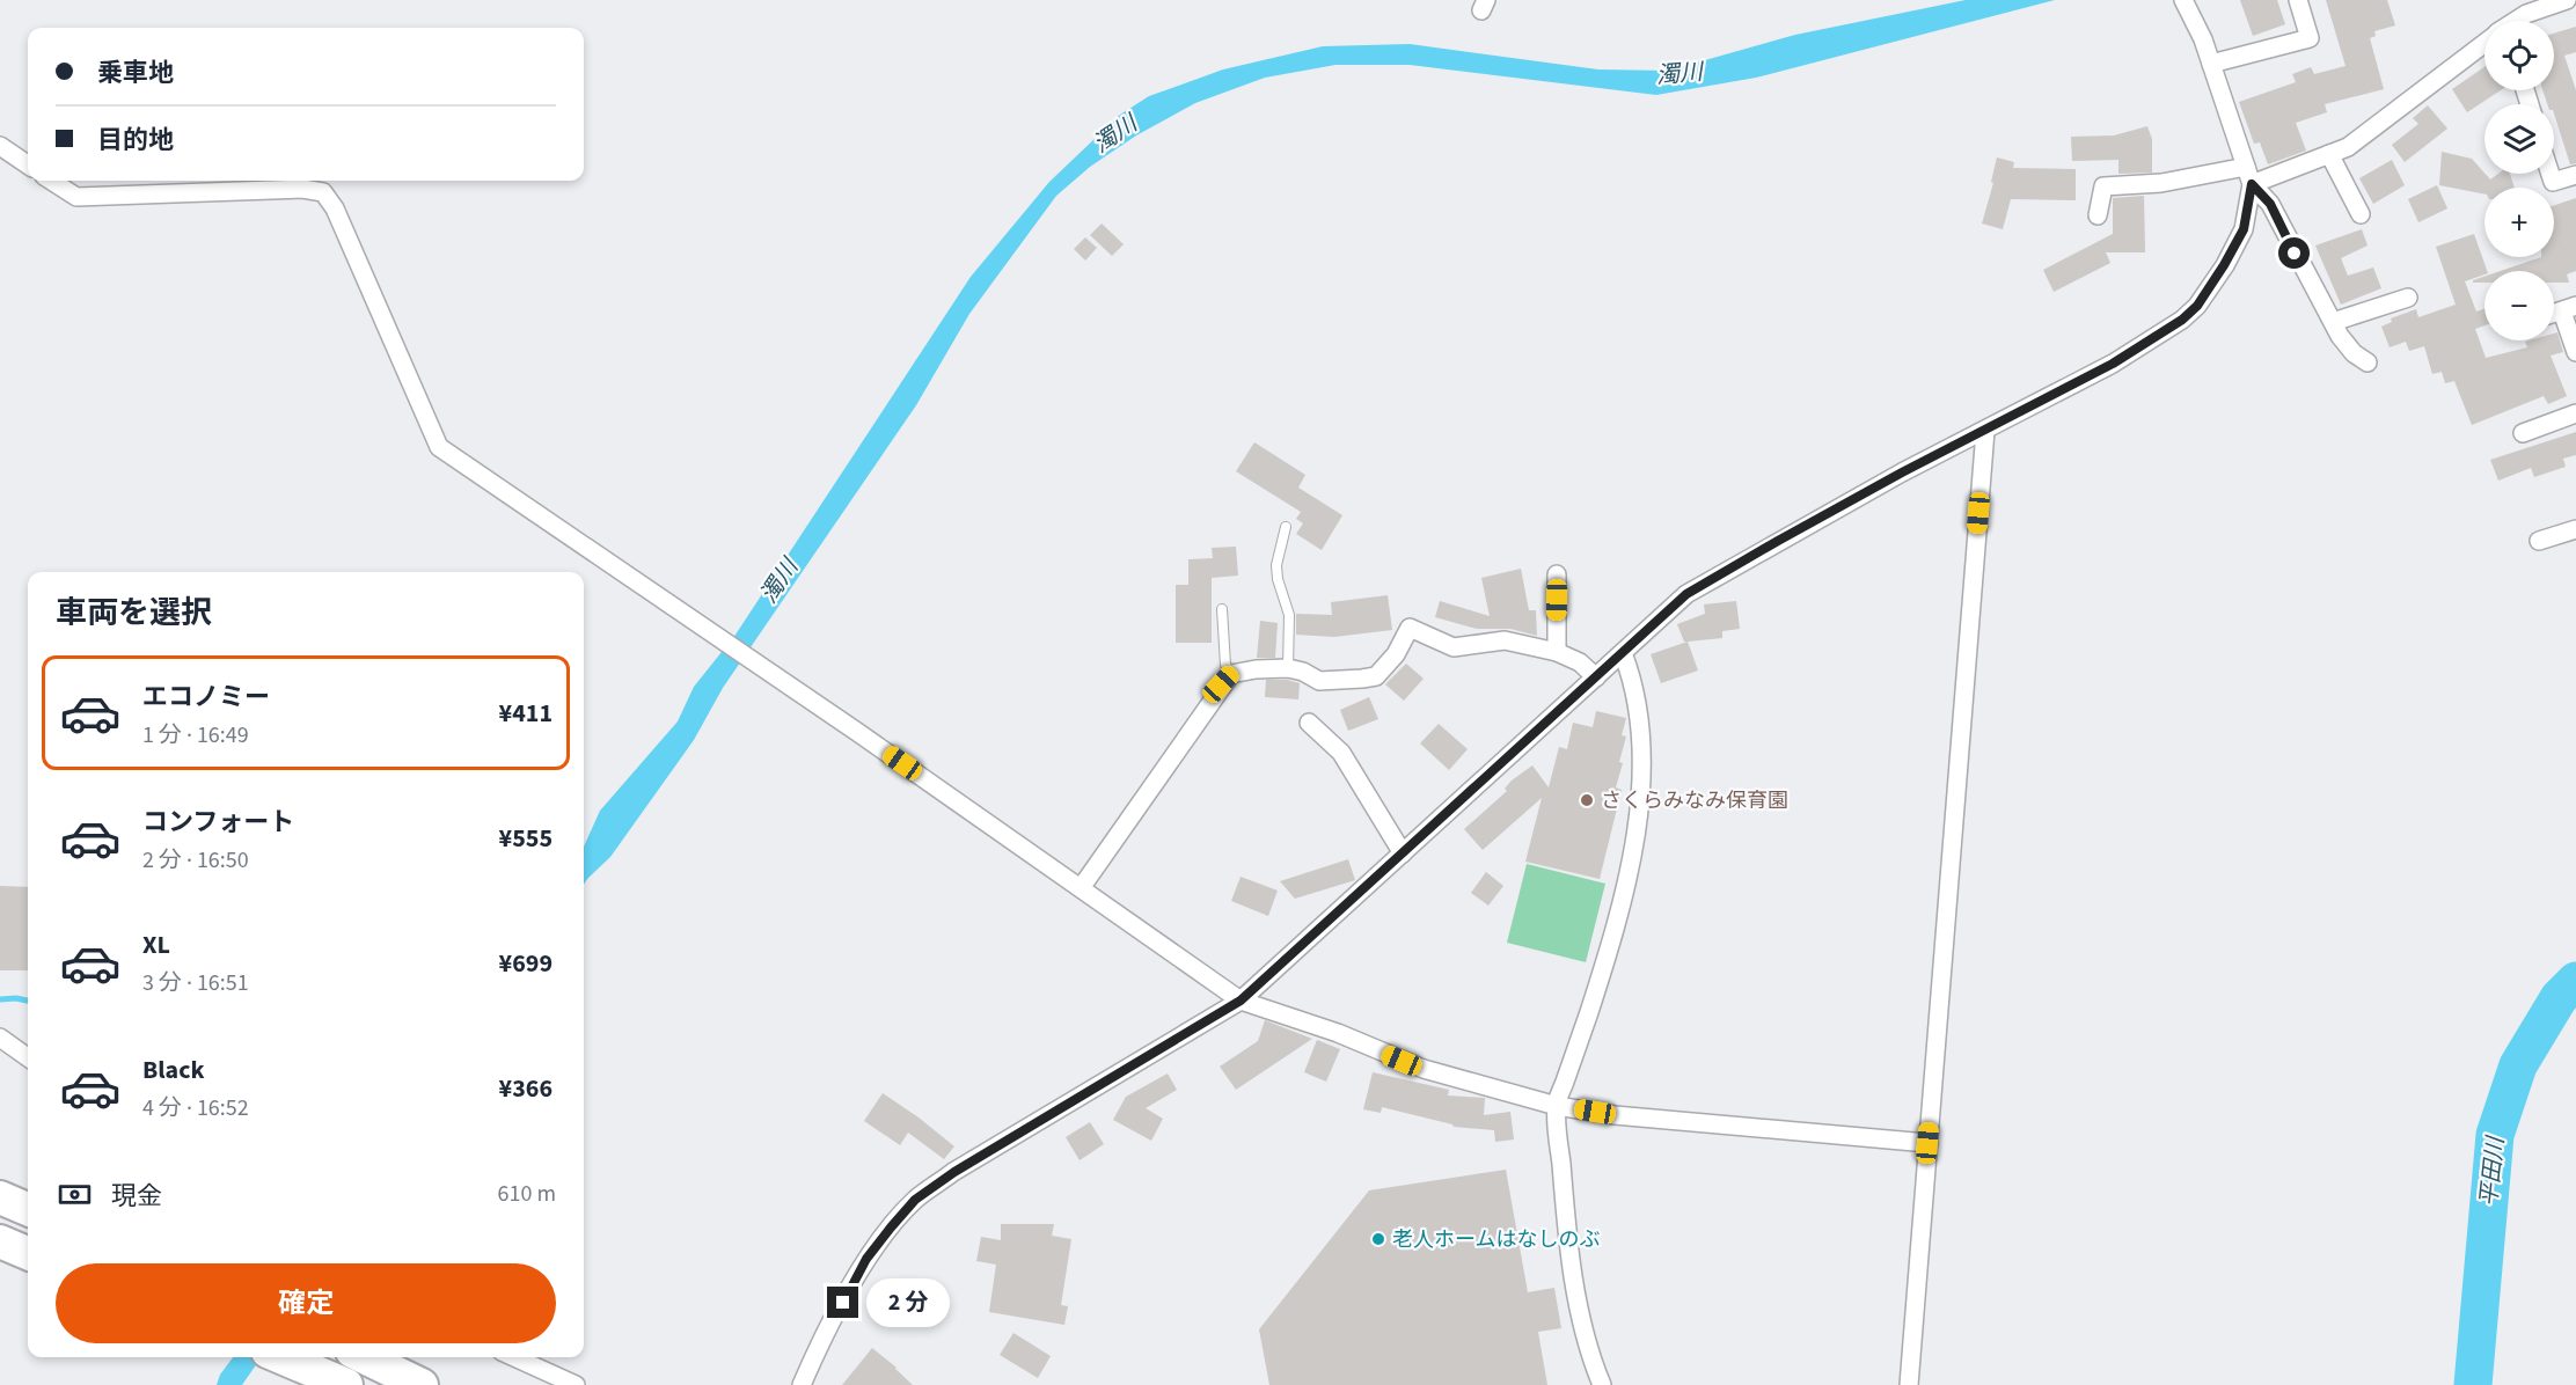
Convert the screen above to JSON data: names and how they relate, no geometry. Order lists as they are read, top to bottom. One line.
{"water":["濁川","平田川"],"places":["さくらみなみ保育園","老人ホームはなしのぶ"],"page":{"map_buttons":["+","−"],"banner":["乗車地","目的地"],"heading":"車両を選択","list":[{"name":"エコノミー","note":"1 分 · 16:49","value":"¥411"},{"name":"コンフォート","note":"2 分 · 16:50","value":"¥555"},{"name":"XL","note":"3 分 · 16:51","value":"¥699"},{"name":"Black","note":"4 分 · 16:52","value":"¥366"}],"pay":["現金","610 m"],"buttons":"確定","bubble":"2 分"}}
